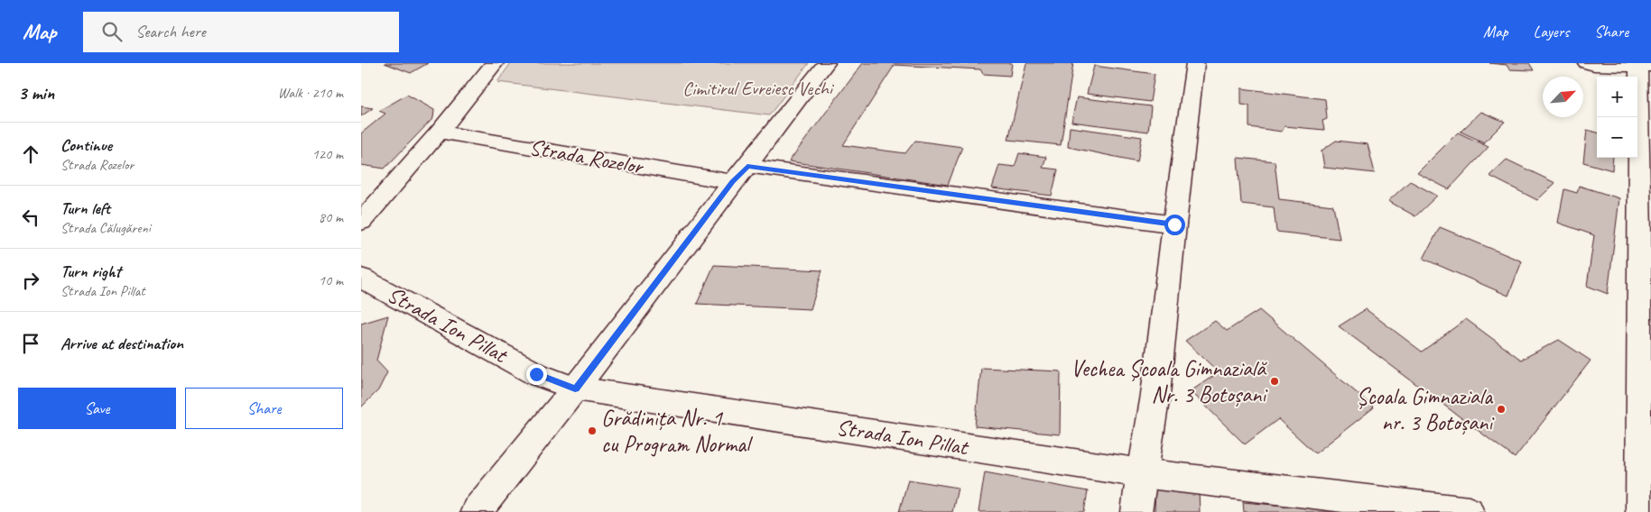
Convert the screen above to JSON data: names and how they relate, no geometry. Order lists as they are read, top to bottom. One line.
{"streets":{"street":["Strada Rozelor","Strada Ion Pillat"]},"parks":["Cimitirul Evreiesc Vechi"],"places":["Vechea Școala Gimnazială Nr. 3 Botoșani","Școala Gimnaziala nr. 3 Botoșani","Grădinița Nr. 1 cu Program Normal"],"north":"top right","page":{"header":"Map","search":"Search here","nav":["Map","Layers","Share"],"heading":["3 min","Walk · 210 m"],"map_buttons":["+","−"],"list":[["Continue","Strada Rozelor","120 m"],["Turn left","Strada Călugăreni","80 m"],["Turn right","Strada Ion Pillat","10 m"],"Arrive at destination"],"buttons":["Save","Share"]}}
